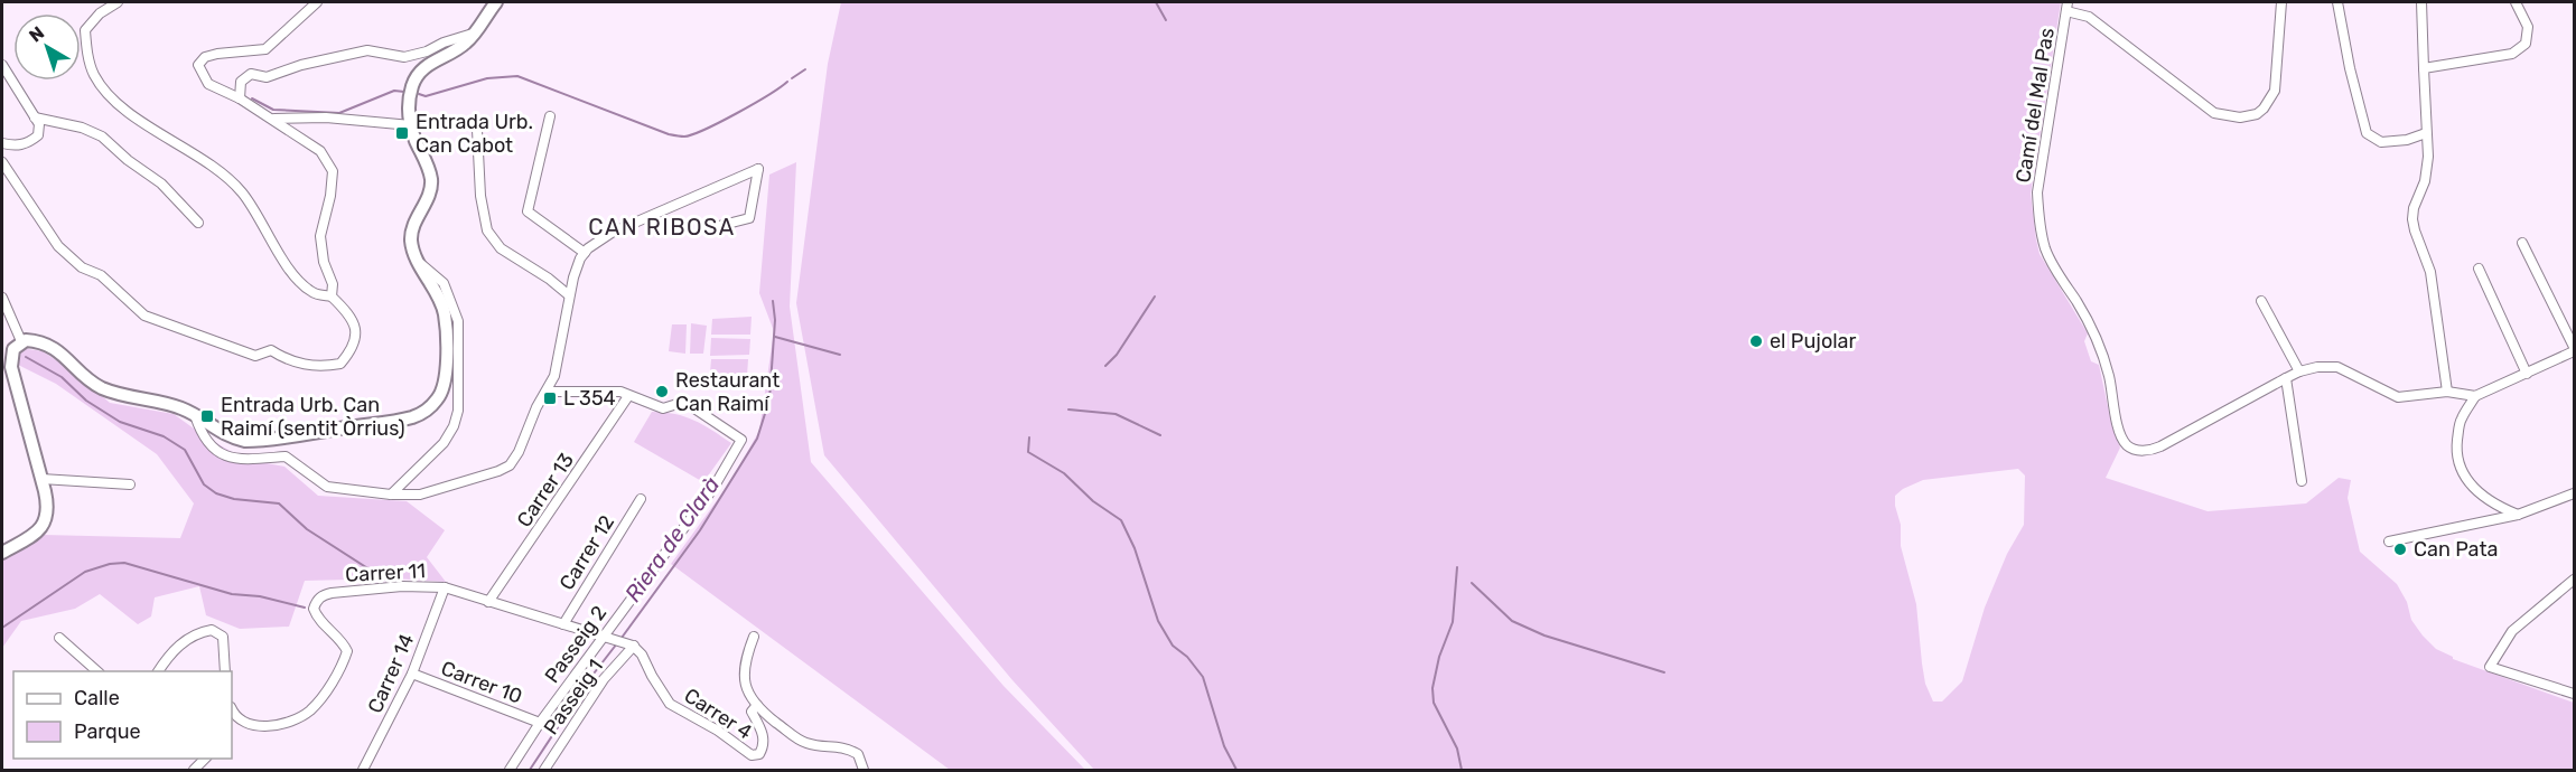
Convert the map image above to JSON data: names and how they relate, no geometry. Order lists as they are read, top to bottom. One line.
{"streets":{"street":["Camí del Mal Pas","Carrer 13","Carrer 12","Carrer 11","Passeig 2","Carrer 14","Carrer 10","Passeig 1","Carrer 4"]},"crossings":[["Carrer 13","Carrer 11"],["Carrer 13","Passeig 2"],["Carrer 12","Carrer 11"],["Carrer 11","Passeig 2"],["Carrer 11","Carrer 14"],["Carrer 11","Passeig 1"],["Carrer 11","Carrer 4"],["Passeig 2","Carrer 10"],["Carrer 14","Carrer 10"],["Passeig 1","Carrer 4"]],"districts":["CAN RIBOSA"],"water":["Riera de Clarà"],"places":{"transit":["Entrada Urb. Can Cabot","L 354","Entrada Urb. Can Raimí (sentit Òrrius)"],"other":["el Pujolar","Restaurant Can Raimí","Can Pata"]},"legend":["Calle","Parque"],"north":"top left"}
